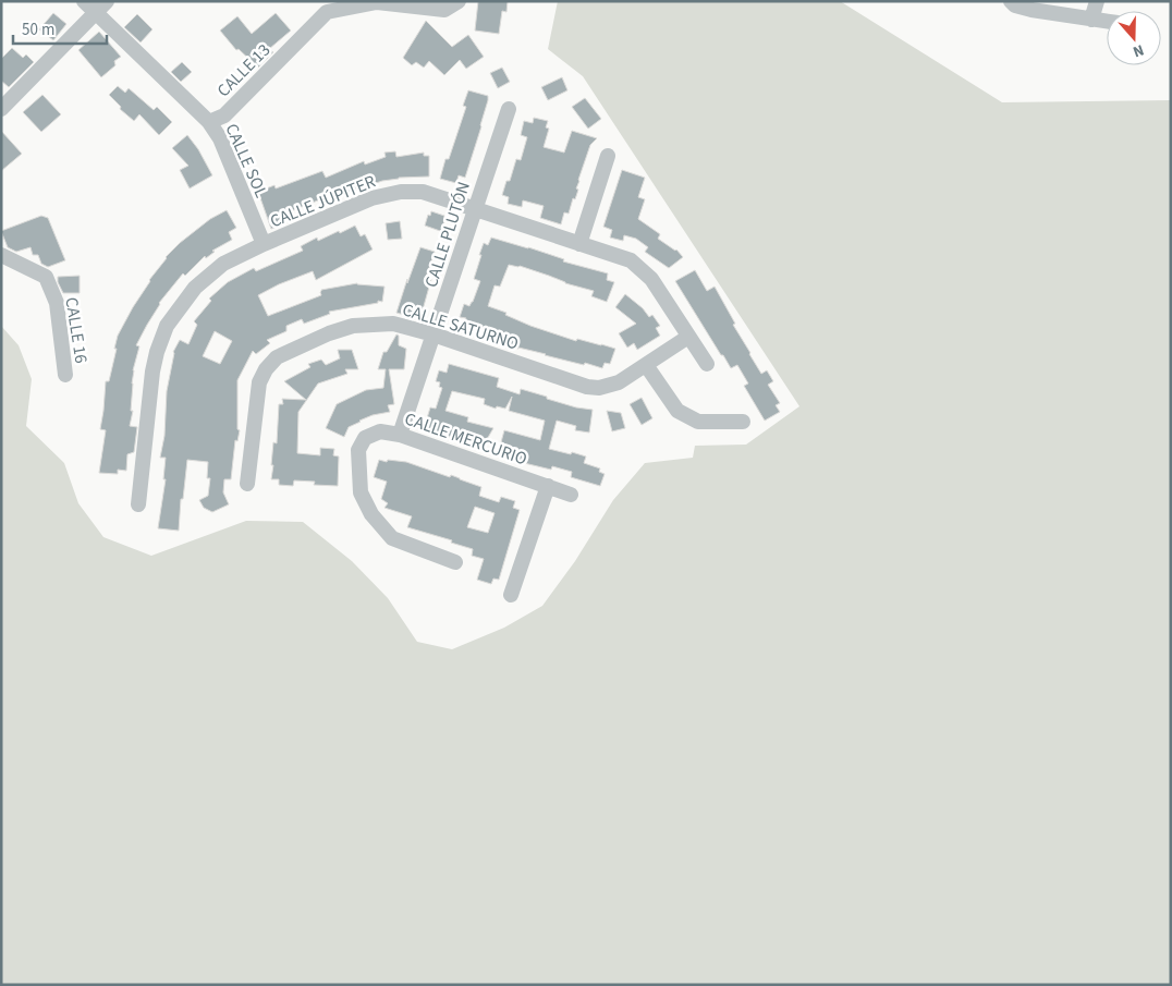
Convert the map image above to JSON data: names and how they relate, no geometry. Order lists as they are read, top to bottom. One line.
{"streets":{"street":["CALLE 13","CALLE SOL","CALLE JÚPITER","CALLE PLUTÓN","CALLE SATURNO","CALLE 16","CALLE MERCURIO"]},"crossings":[["CALLE 13","CALLE SOL"],["CALLE SOL","CALLE JÚPITER"],["CALLE JÚPITER","CALLE PLUTÓN"],["CALLE JÚPITER","CALLE SATURNO"],["CALLE PLUTÓN","CALLE SATURNO"],["CALLE PLUTÓN","CALLE MERCURIO"]],"scale_bar":"50 m","north":"bottom"}
